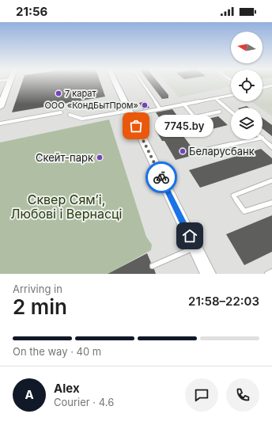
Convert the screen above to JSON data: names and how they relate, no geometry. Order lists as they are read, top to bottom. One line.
{"parks":["Сквер Сямʼі, Любові і Вернасці"],"places":["7 карат","ООО «КондБытПром»","7745.by","Беларусбанк","Скейт-парк"],"north":"left","page":{"status":"21:56","bubble":"7745.by","heading":["2 min","Arriving in","21:58–22:03"],"panel":["Alex","Courier · 4.6"],"bar":"On the way · 40 m","round":"A"}}
